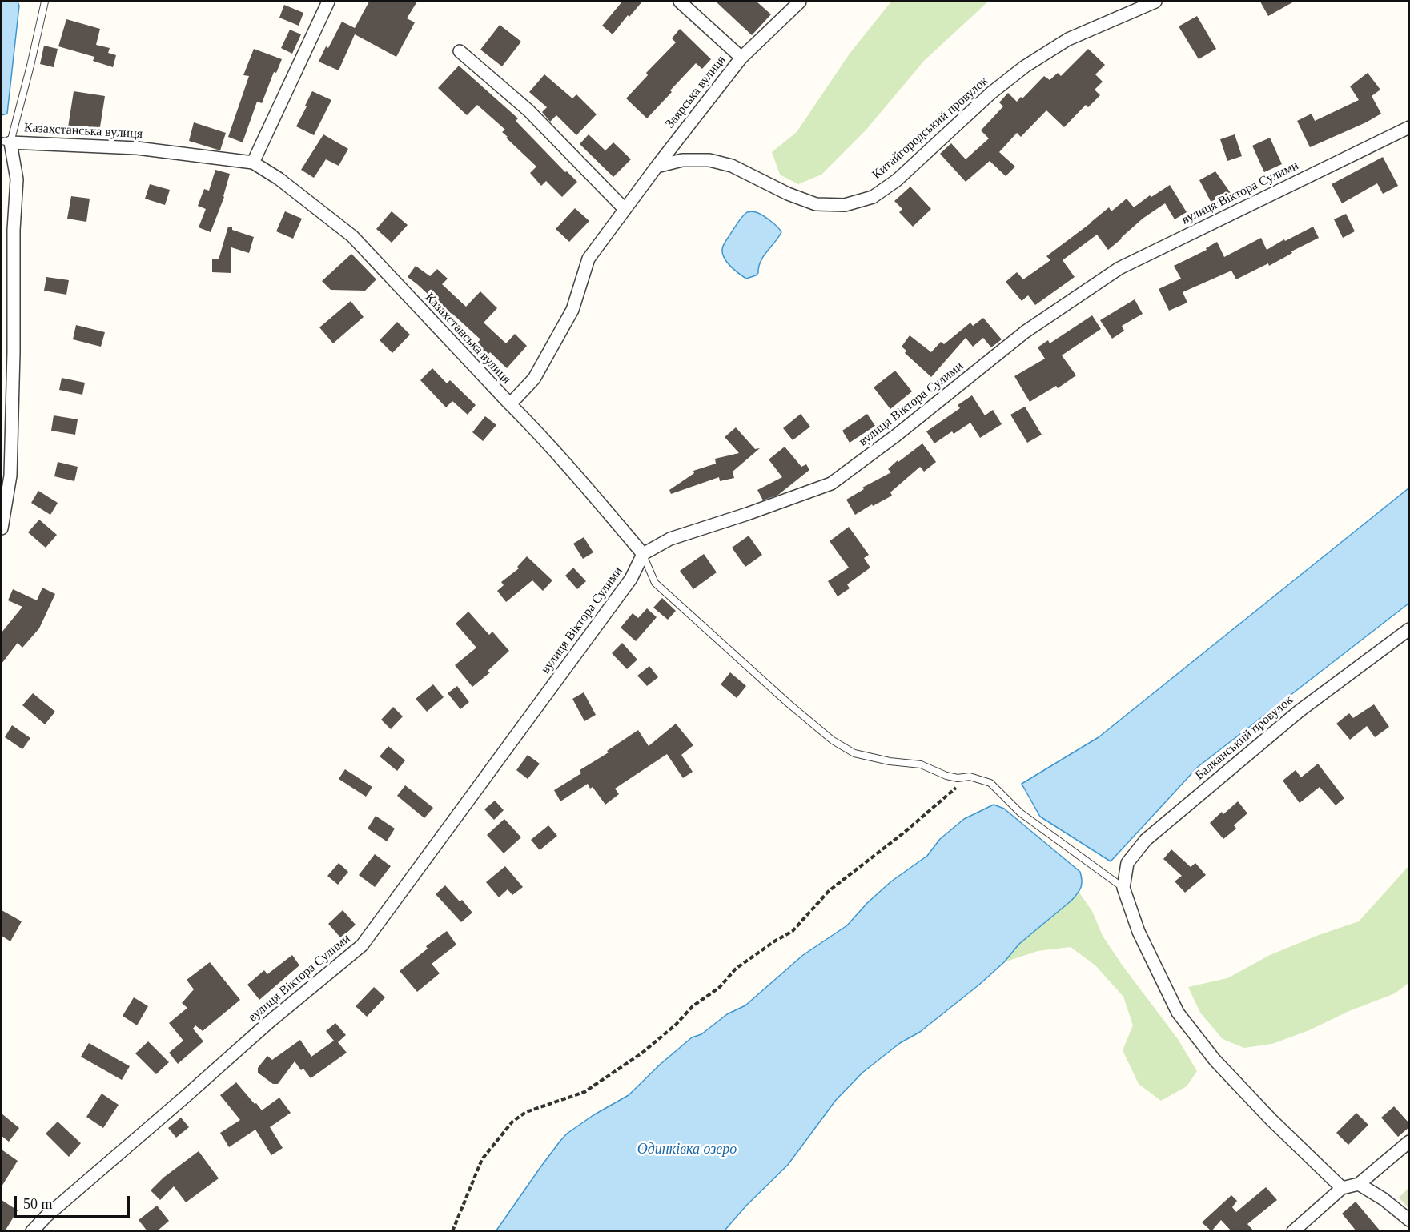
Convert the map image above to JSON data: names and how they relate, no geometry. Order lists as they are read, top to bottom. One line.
{"streets":{"street":["Заярська вулиця","Китайгородський провулок","Казахстанська вулиця","вулиця Віктора Сулими","Балканський провулок"]},"crossings":[["Заярська вулиця","Китайгородський провулок"],["Заярська вулиця","Казахстанська вулиця"],["Казахстанська вулиця","вулиця Віктора Сулими"]],"water":["Одинківка озеро"],"scale_bar":"50 m"}
